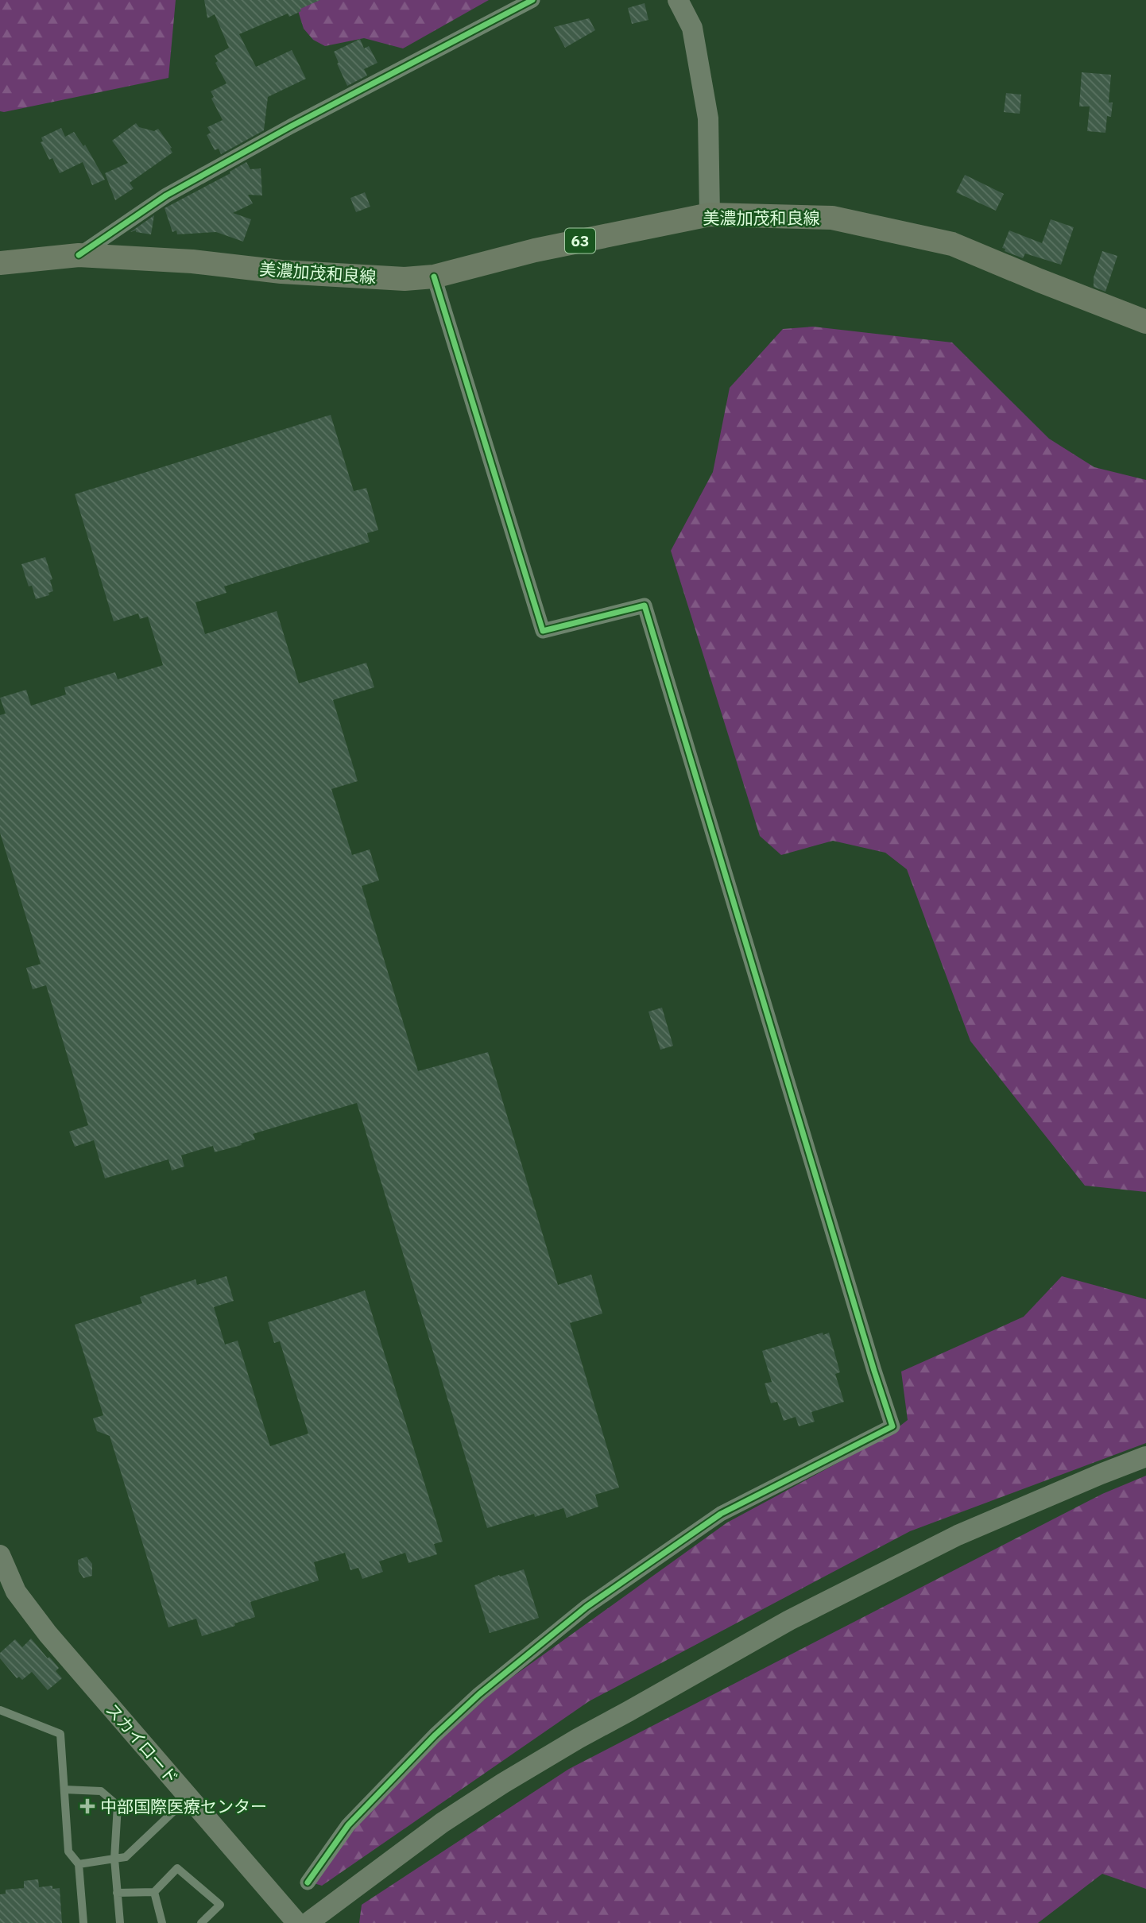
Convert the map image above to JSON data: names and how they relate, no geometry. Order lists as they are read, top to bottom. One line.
{"streets":{"main road":["美濃加茂和良線","63"],"street":["スカイロード"]},"places":{"health":["中部国際医療センター"]}}
